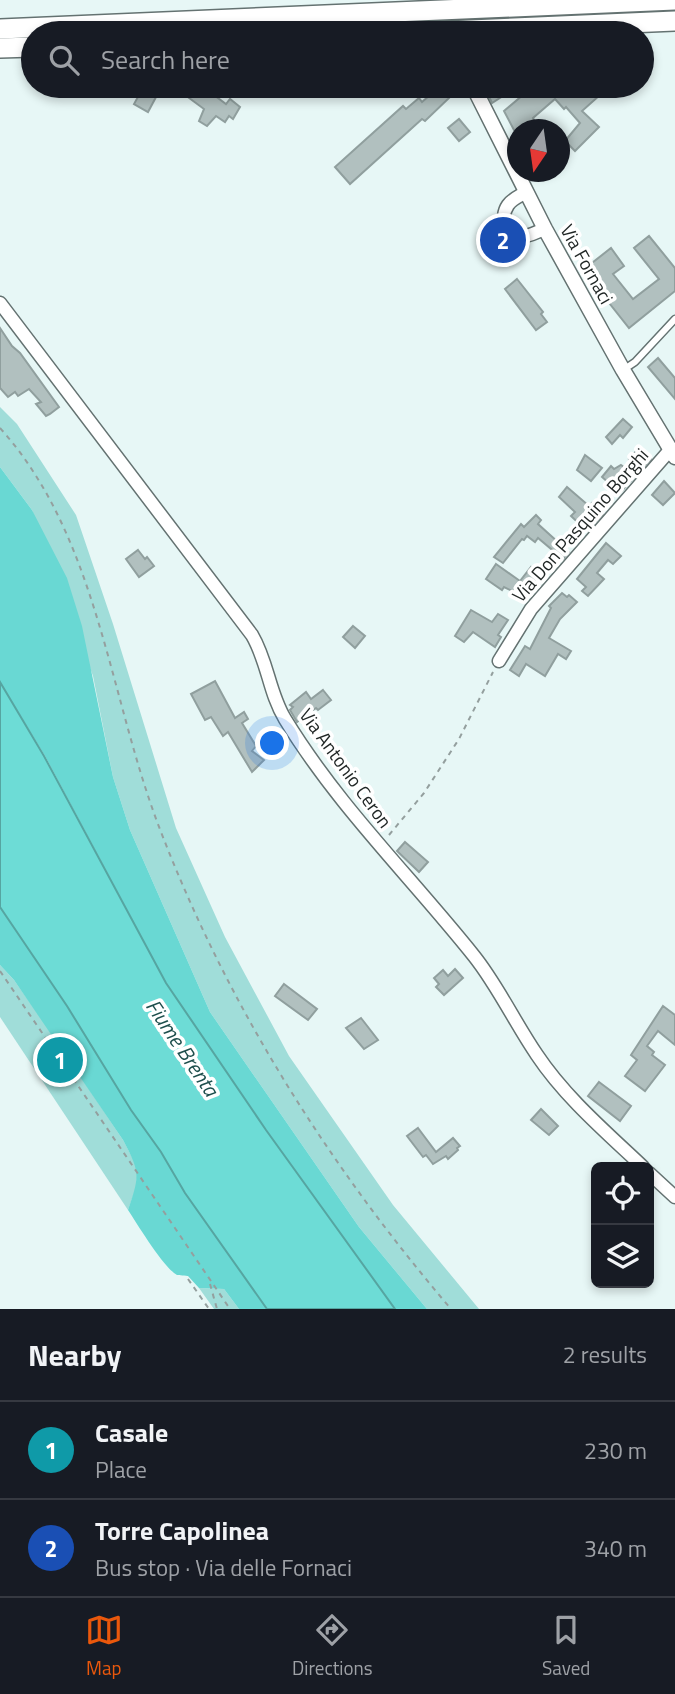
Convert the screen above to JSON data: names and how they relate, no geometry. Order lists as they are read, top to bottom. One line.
{"streets":{"street":["Via Fornaci","Via Don Pasquino Borghi","Via Antonio Ceron"]},"crossings":[["Via Fornaci","Via Don Pasquino Borghi"]],"water":["Fiume Brenta"],"north":"bottom","page":{"search":"Search here","pins":["2","1"],"heading":["Nearby","2 results"],"list":[{"mark":"1","name":"Casale","note":"Place","value":"230 m"},{"mark":"2","name":"Torre Capolinea","note":"Bus stop · Via delle Fornaci","value":"340 m"}],"nav":["Map","Directions","Saved"]}}
